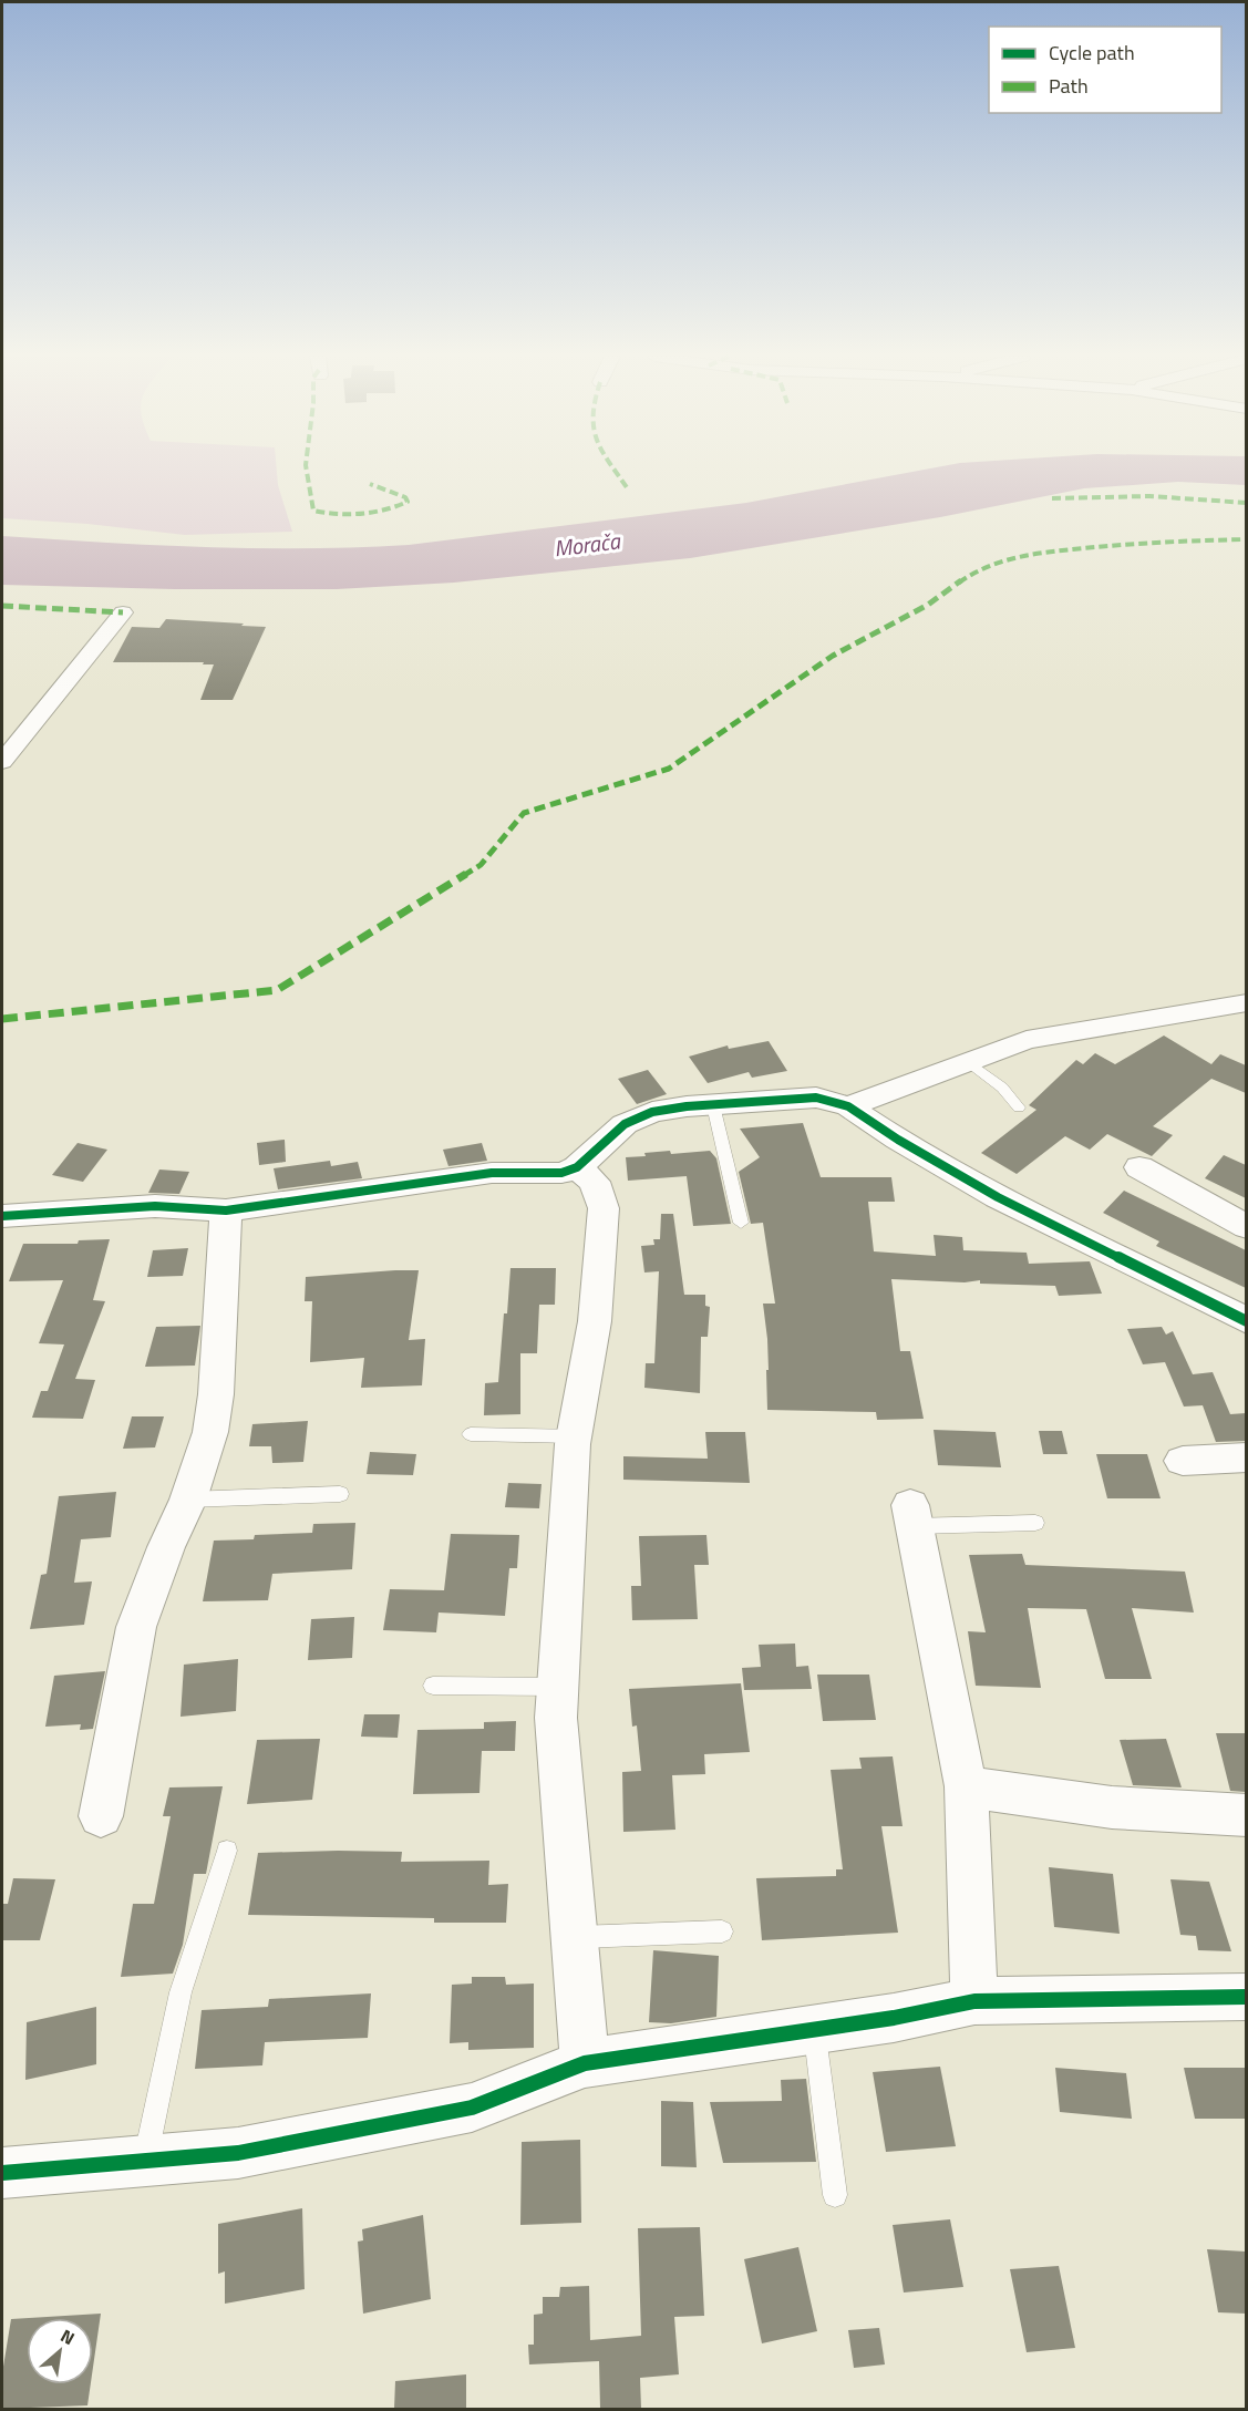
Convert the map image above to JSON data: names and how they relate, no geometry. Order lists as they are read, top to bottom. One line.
{"water":["Morača"],"legend":["Cycle path","Path"],"north":"top right"}
